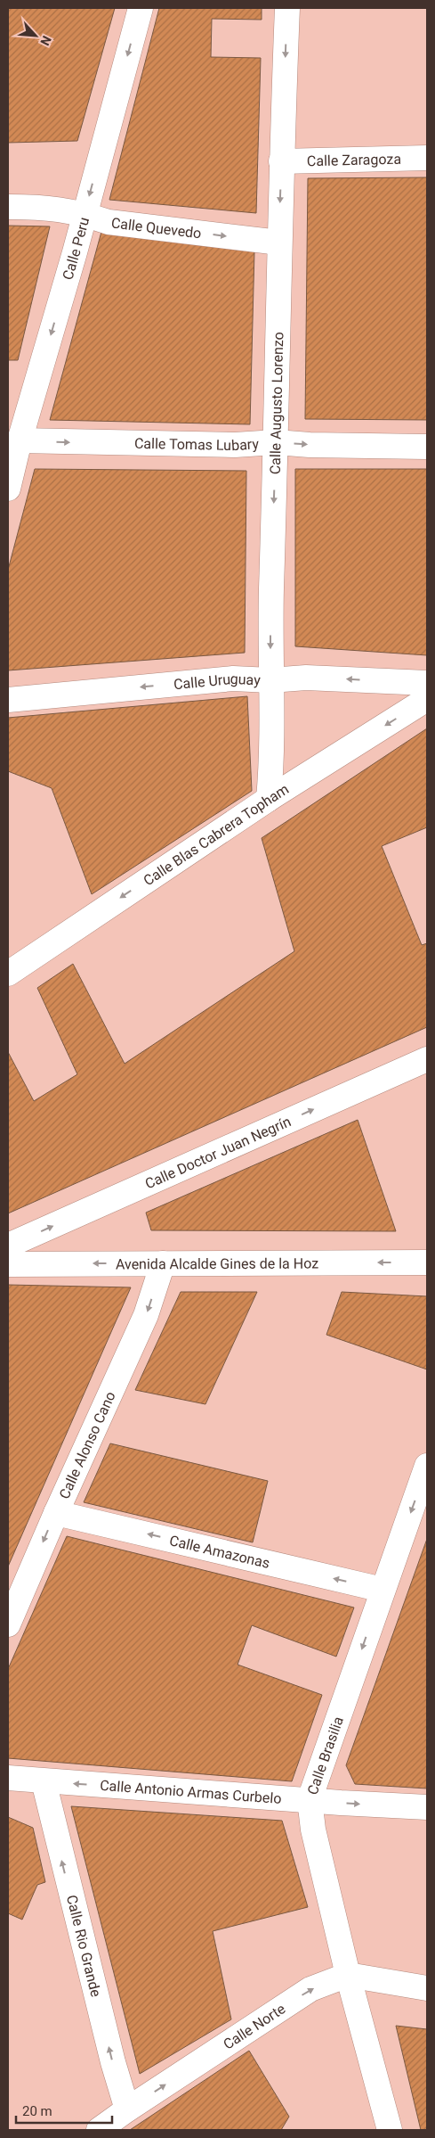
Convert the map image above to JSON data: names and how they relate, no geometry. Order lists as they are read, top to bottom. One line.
{"streets":{"street":["Calle Zaragoza","Calle Quevedo","Calle Peru","Calle Augusto Lorenzo","Calle Tomas Lubary","Calle Uruguay","Calle Blas Cabrera Topham","Calle Doctor Juan Negrín","Avenida Alcalde Gines de la Hoz","Calle Alonso Cano","Calle Amazonas","Calle Brasilia","Calle Antonio Armas Curbelo","Calle Rio Grande","Calle Norte"]},"crossings":[["Calle Zaragoza","Calle Augusto Lorenzo"],["Calle Quevedo","Calle Peru"],["Calle Quevedo","Calle Augusto Lorenzo"],["Calle Peru","Calle Tomas Lubary"],["Calle Augusto Lorenzo","Calle Tomas Lubary"],["Calle Augusto Lorenzo","Calle Uruguay"],["Calle Augusto Lorenzo","Calle Blas Cabrera Topham"],["Avenida Alcalde Gines de la Hoz","Calle Alonso Cano"],["Calle Alonso Cano","Calle Amazonas"],["Calle Amazonas","Calle Brasilia"],["Calle Brasilia","Calle Antonio Armas Curbelo"],["Calle Brasilia","Calle Norte"],["Calle Antonio Armas Curbelo","Calle Rio Grande"],["Calle Rio Grande","Calle Norte"]],"one_way":["Calle Quevedo","Calle Peru","Calle Augusto Lorenzo","Calle Tomas Lubary","Calle Uruguay","Calle Blas Cabrera Topham","Calle Doctor Juan Negrín","Avenida Alcalde Gines de la Hoz","Calle Alonso Cano","Calle Amazonas","Calle Brasilia","Calle Rio Grande","Calle Norte"],"scale_bar":"20 m","north":"bottom right"}
